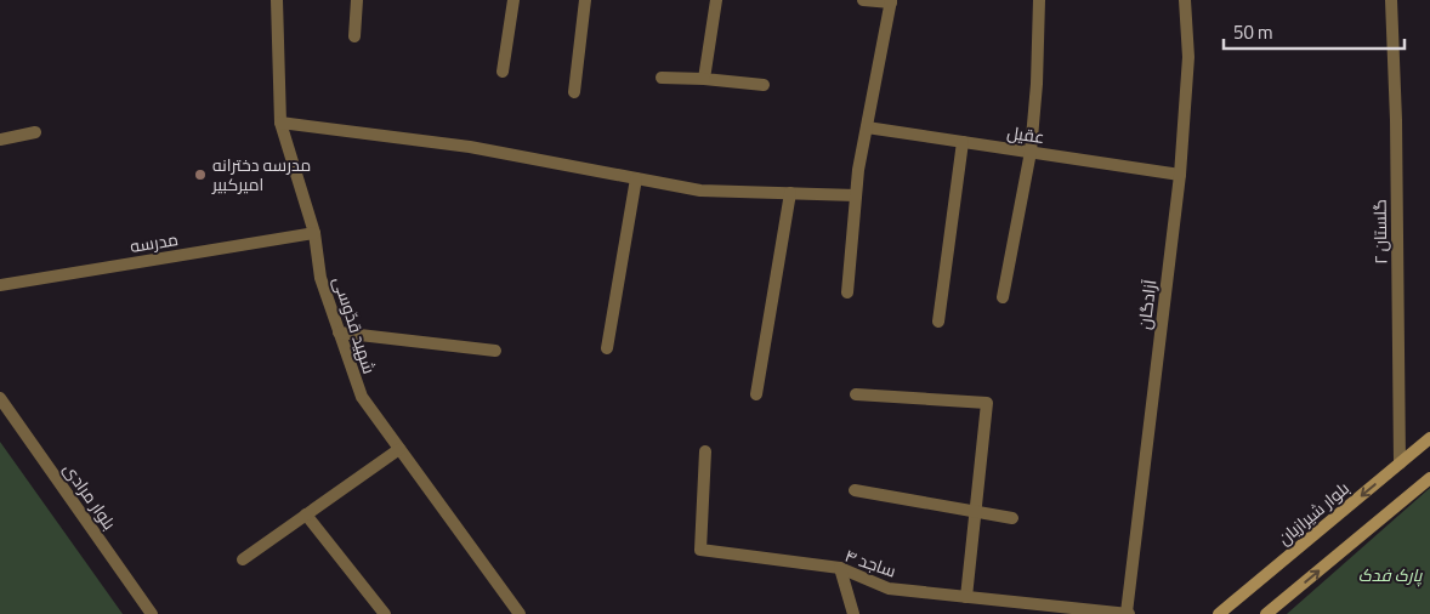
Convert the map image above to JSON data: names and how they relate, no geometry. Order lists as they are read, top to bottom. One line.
{"streets":{"main road":["بلوار شیرازیان"],"street":["عقیل","گلستان ۲","مدرسه","آزادگان","شهید قدّوسی","بلوار مرادی","ساجد ۴"]},"crossings":[["عقیل","آزادگان"],["گلستان ۲","بلوار شیرازیان"],["مدرسه","شهید قدّوسی"],["آزادگان","ساجد ۴"]],"parks":["پارک فدک"],"places":["مدرسه دخترانه امیرکبیر"],"scale_bar":"50 m"}
